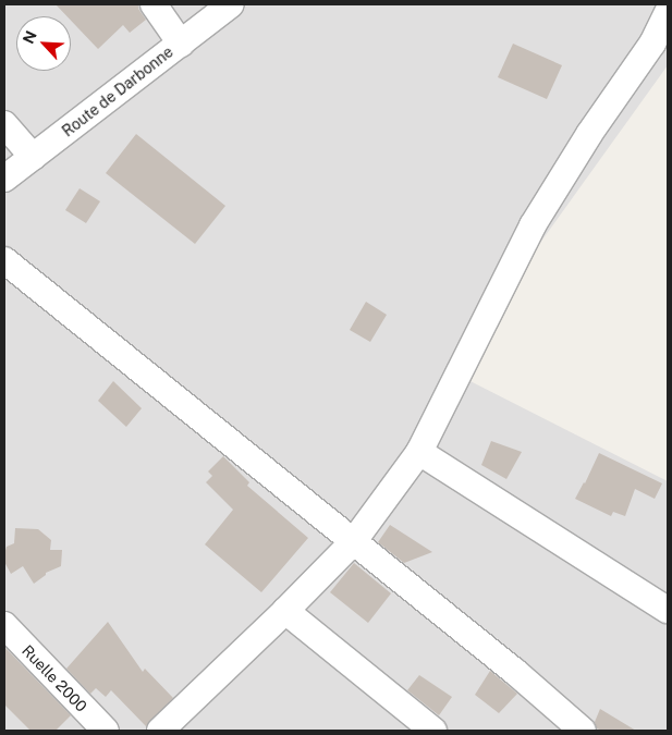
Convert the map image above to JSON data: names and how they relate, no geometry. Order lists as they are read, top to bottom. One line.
{"streets":{"street":["Route de Darbonne","Ruelle 2000"]},"north":"top left"}
